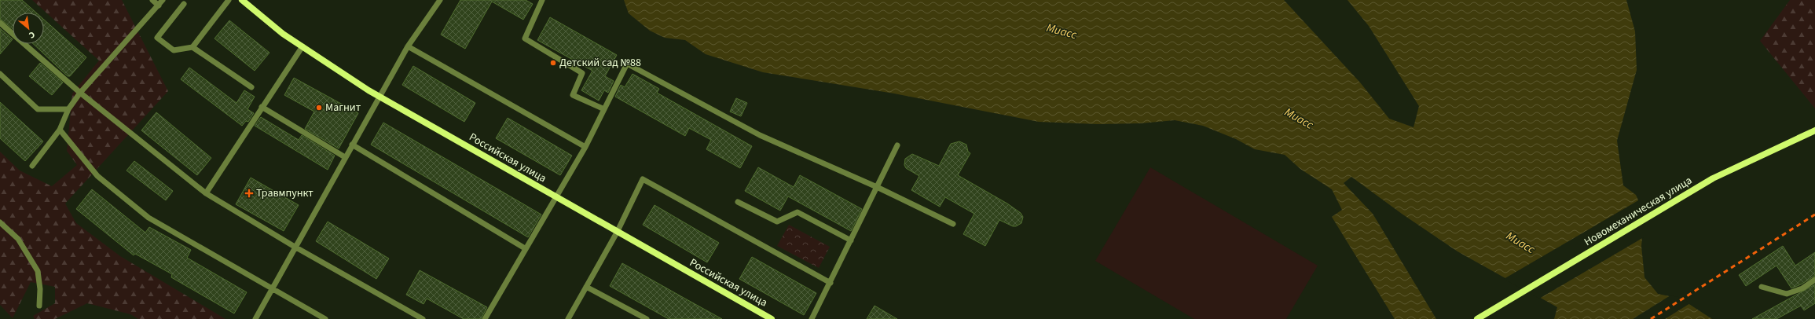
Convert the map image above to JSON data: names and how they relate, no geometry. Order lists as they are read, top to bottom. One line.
{"streets":{"main road":["Российская улица","Новомеханическая улица"]},"water":["Миасс"],"places":{"other":["Детский сад №88","Магнит"],"health":["Травмпункт"]},"north":"bottom right"}
